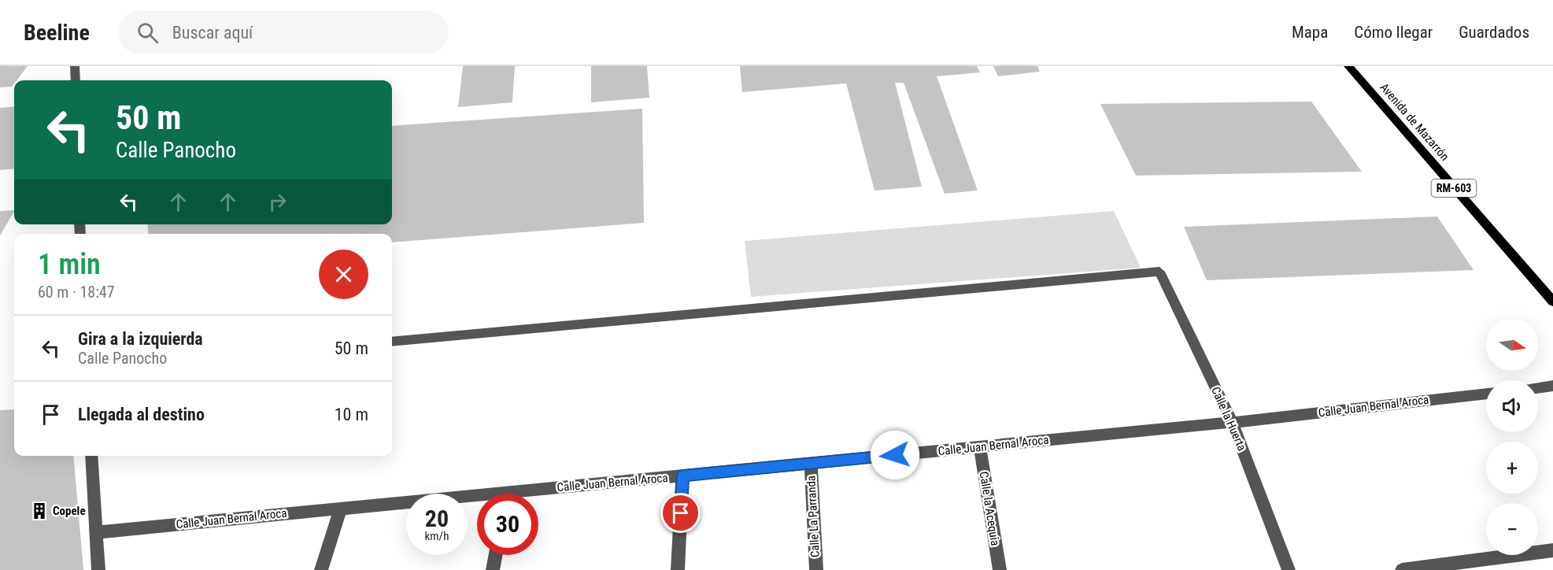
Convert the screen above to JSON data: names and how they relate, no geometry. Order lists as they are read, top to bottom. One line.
{"streets":{"main road":["Avenida de Mazarrón","RM-603"],"street":["Calle Juan Bernal Aroca","Calle la Huerta","Calle la Acequia","Calle La Parranda"]},"crossings":[["Calle Juan Bernal Aroca","Calle la Huerta"],["Calle Juan Bernal Aroca","Calle la Acequia"],["Calle Juan Bernal Aroca","Calle La Parranda"]],"places":{"building":["Copele"]},"north":"right","page":{"header":"Beeline","search":"Buscar aquí","nav":["Mapa","Cómo llegar","Guardados"],"turn":["50 m","Calle Panocho"],"heading":["1 min","60 m · 18:47"],"list":[{"name":"Gira a la izquierda","note":"Calle Panocho","value":"50 m"},{"name":"Llegada al destino","value":"10 m"}],"map_buttons":["+","−"],"speed":"20 km/h","limit":"30"}}
